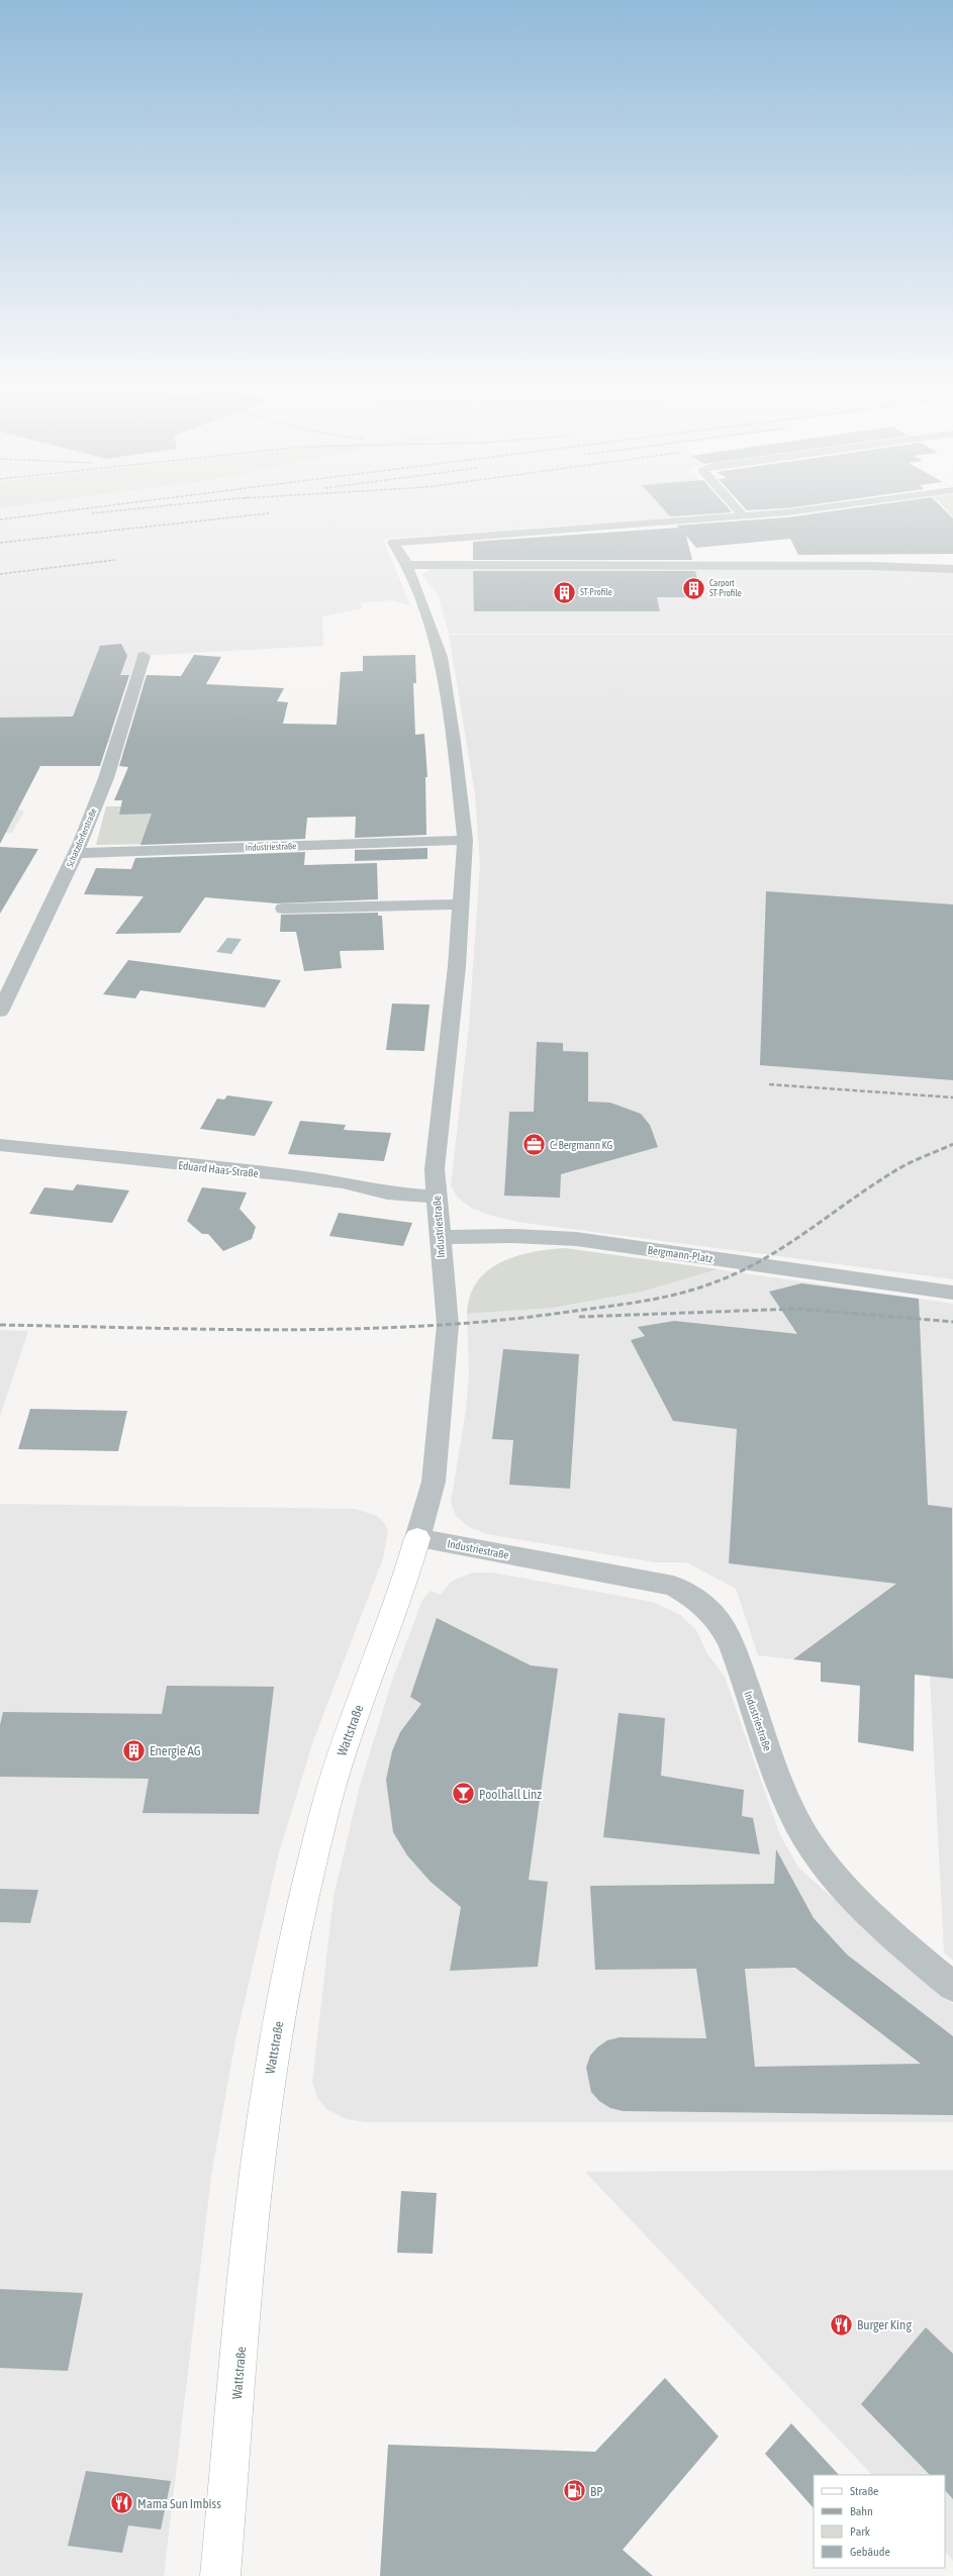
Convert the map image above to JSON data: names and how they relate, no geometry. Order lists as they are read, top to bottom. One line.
{"streets":{"street":["Schatzdorferstraße","Industriestraße","Eduard Haas-Straße","Bergmann-Platz","Wattstraße"]},"crossings":[["Schatzdorferstraße","Industriestraße"],["Industriestraße","Eduard Haas-Straße"],["Industriestraße","Bergmann-Platz"],["Industriestraße","Wattstraße"]],"places":{"building":["Carport ST-Profile","ST-Profile","Energie AG"],"office":["C. Bergmann KG"],"bar":["Poolhall Linz"],"restaurant":["Burger King","Mama Sun Imbiss"],"fuel station":["BP"]},"legend":["Straße","Bahn","Park","Gebäude"]}
